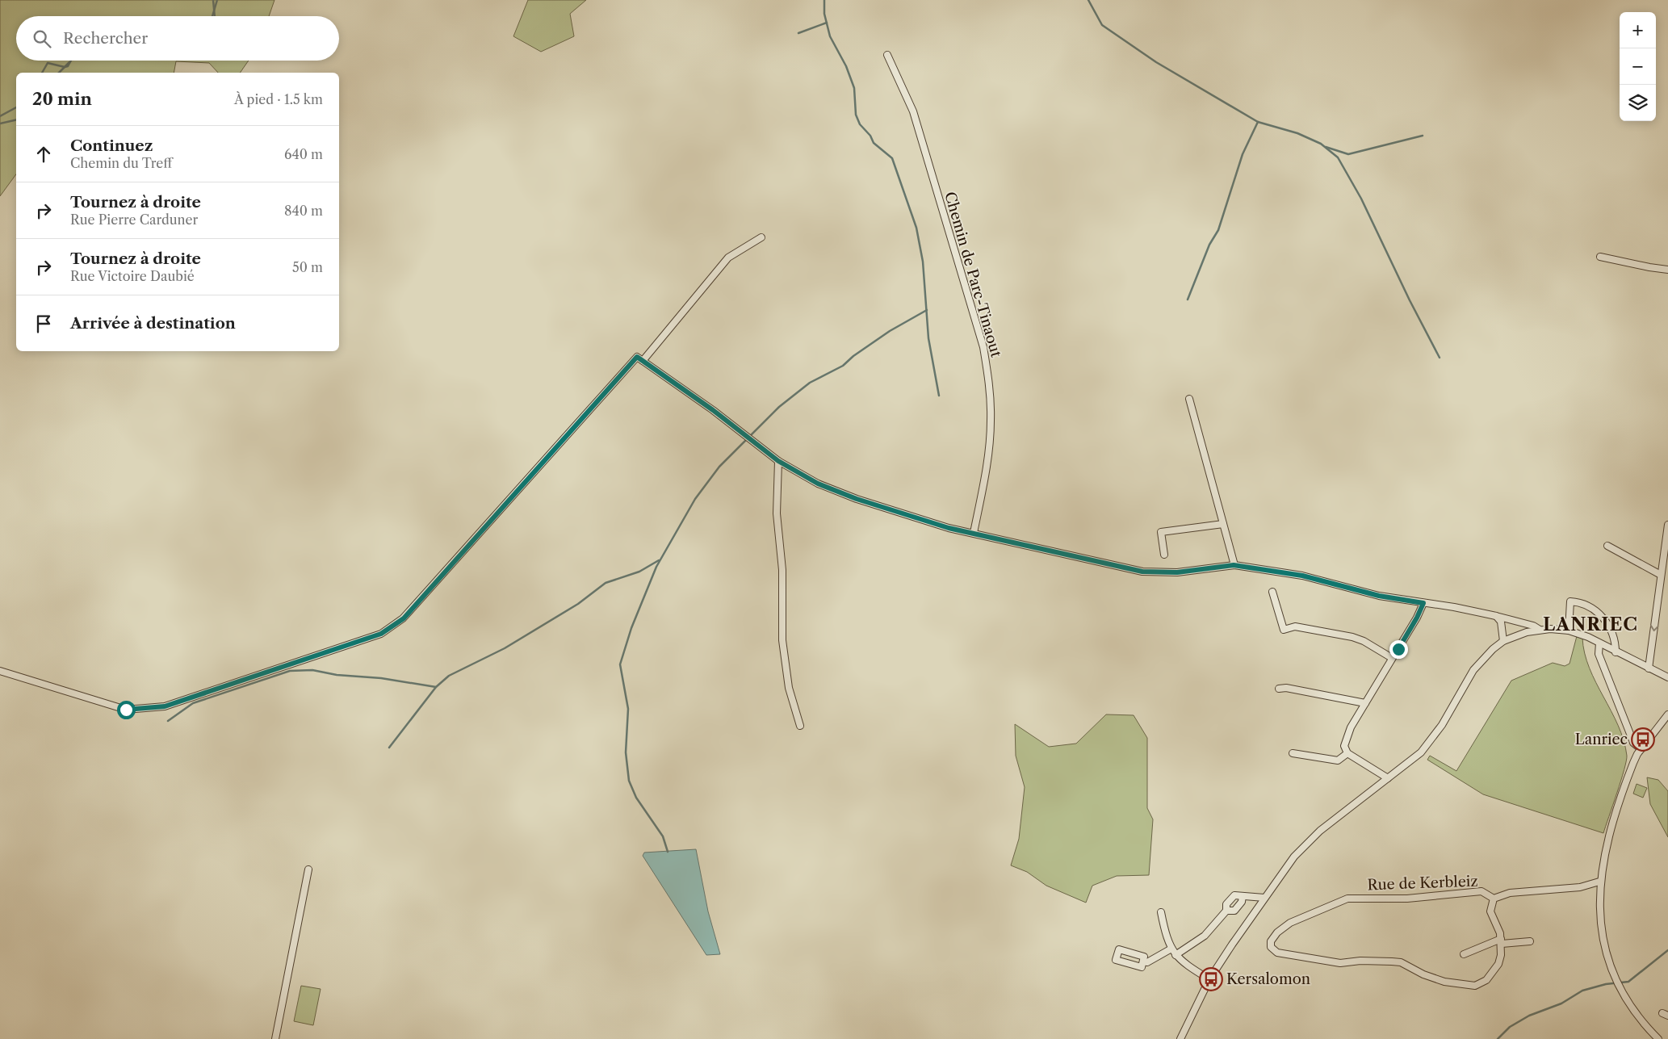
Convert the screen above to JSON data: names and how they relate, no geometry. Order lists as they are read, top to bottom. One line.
{"streets":{"street":["Chemin de Parc-Tinaout","Rue de Kerbleiz"]},"districts":["LANRIEC"],"places":{"bus stop":["Lanriec","Kersalomon"]},"page":{"map_buttons":["+","−"],"search":"Rechercher","heading":["20 min","À pied · 1.5 km"],"list":[["Continuez","Chemin du Treff","640 m"],["Tournez à droite","Rue Pierre Carduner","840 m"],["Tournez à droite","Rue Victoire Daubié","50 m"],"Arrivée à destination"]}}
